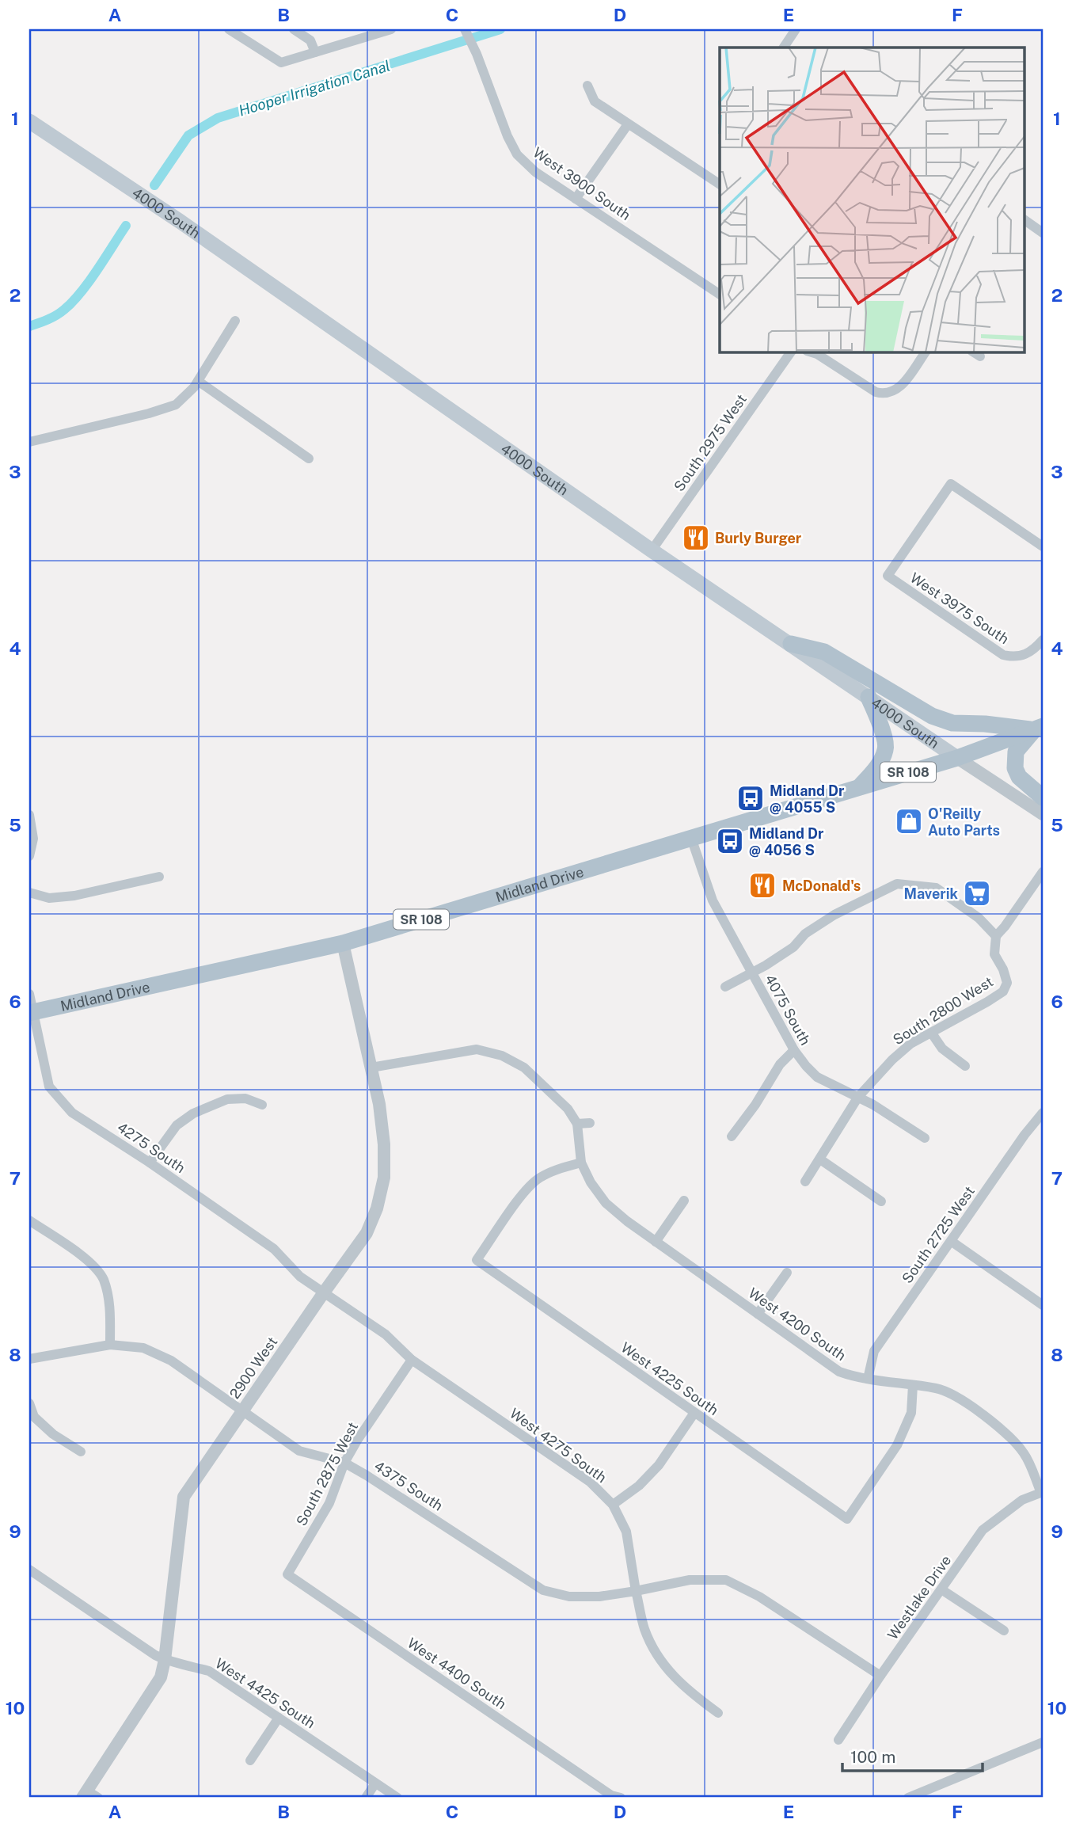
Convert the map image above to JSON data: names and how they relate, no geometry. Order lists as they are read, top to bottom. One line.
{"streets":{"main road":["4000 South","SR 108","Midland Drive"],"street":["West 3900 South","South 2975 West","West 3975 South","4075 South","South 2800 West","4275 South","South 2725 West","West 4200 South","2900 West","West 4225 South","West 4275 South","South 2875 West","4375 South","Westlake Drive","West 4400 South","West 4425 South"]},"crossings":[["4000 South","South 2975 West"],["4000 South","Midland Drive"],["Midland Drive","4075 South"],["Midland Drive","4275 South"],["Midland Drive","2900 West"],["4075 South","South 2800 West"],["4275 South","West 4275 South"],["South 2725 West","West 4200 South"],["West 4200 South","West 4225 South"],["West 4200 South","Westlake Drive"],["2900 West","West 4275 South"],["2900 West","4375 South"],["2900 West","West 4425 South"],["West 4275 South","South 2875 West"],["West 4275 South","4375 South"],["South 2875 West","4375 South"],["South 2875 West","West 4400 South"]],"water":["Hooper Irrigation Canal"],"places":{"restaurant":["Burly Burger","McDonald's"],"bus stop":["Midland Dr @ 4055 S","Midland Dr @ 4056 S"],"shop":["O'Reilly Auto Parts"],"supermarket":["Maverik"]},"scale_bar":"100 m","grid":{"columns":["A","B","C","D","E","F"],"rows":["1","2","3","4","5","6","7","8","9","10"]}}
